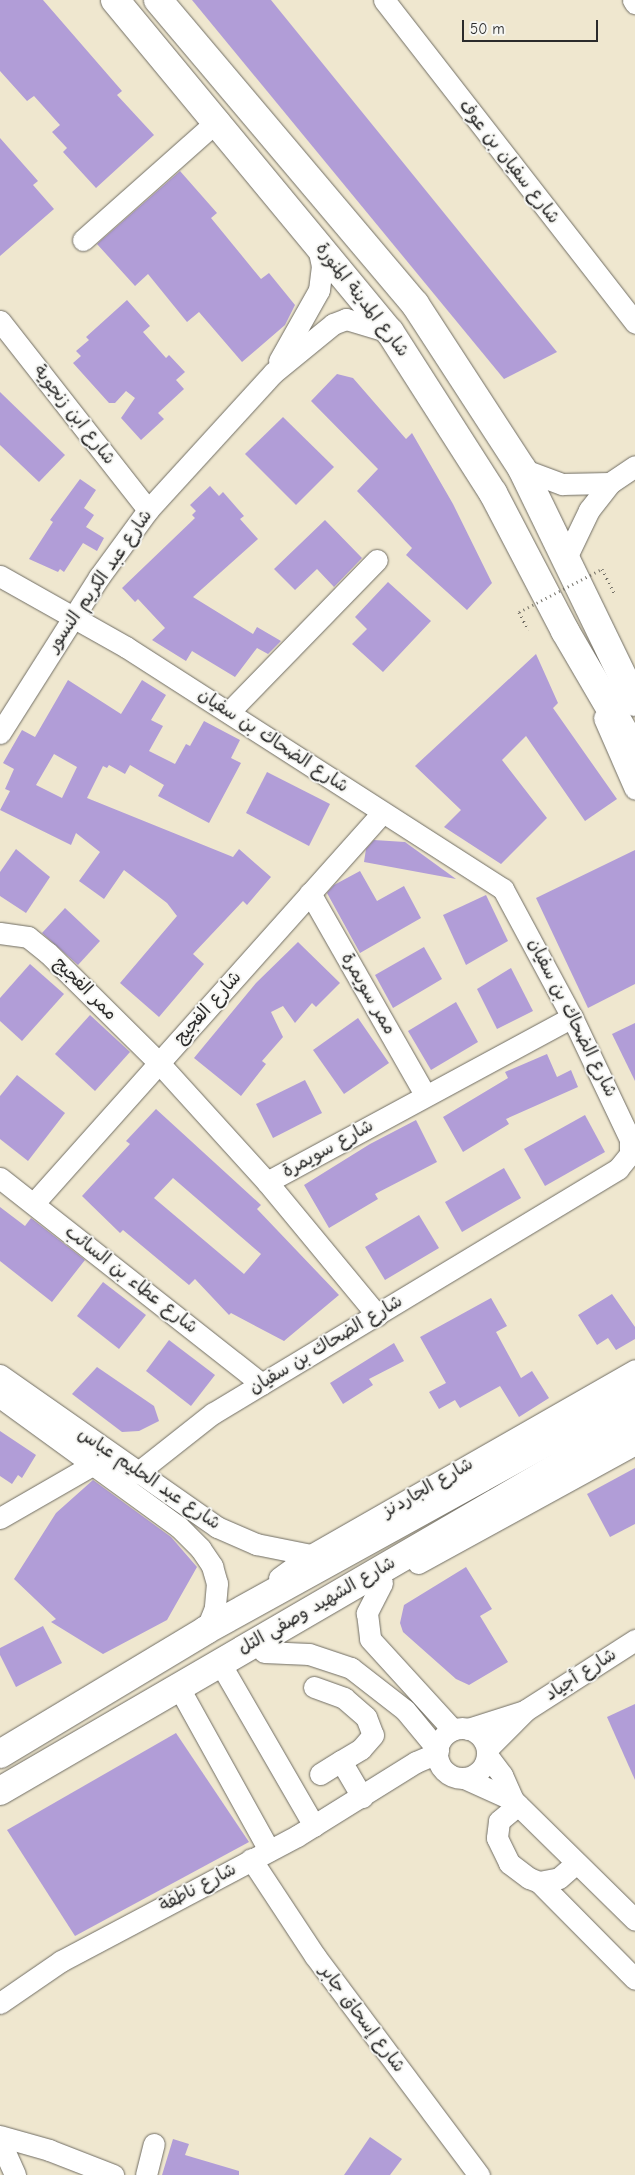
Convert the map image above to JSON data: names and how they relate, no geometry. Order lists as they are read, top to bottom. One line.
{"streets":{"main road":["شارع المدينة المنورة","شارع الشهيد وصفي التل"],"street":["شارع سفيان بن عوف","شارع ابن زنجوية","شارع عبد الكريم النسور","شارع الضحاك بن سفيان","ممر الفجيج","ممر سويمرة","شارع الفجيج","شارع سويمرة","شارع عطاء بن السائب","شارع عبد الحليم عباس","شارع الجاردنز","شارع أجياد","شارع ناطفة","شارع إسحاق جابر"]},"crossings":[["شارع المدينة المنورة","شارع عبد الكريم النسور"],["شارع ابن زنجوية","شارع عبد الكريم النسور"],["شارع عبد الكريم النسور","شارع الضحاك بن سفيان"],["شارع الضحاك بن سفيان","شارع الفجيج"],["شارع الضحاك بن سفيان","شارع سويمرة"],["شارع الضحاك بن سفيان","شارع عطاء بن السائب"],["شارع الضحاك بن سفيان","شارع عبد الحليم عباس"],["ممر الفجيج","شارع الفجيج"],["ممر الفجيج","شارع سويمرة"],["ممر سويمرة","شارع الفجيج"],["ممر سويمرة","شارع سويمرة"],["شارع الفجيج","شارع سويمرة"],["شارع الفجيج","شارع عطاء بن السائب"],["شارع عبد الحليم عباس","شارع الجاردنز"],["شارع عبد الحليم عباس","شارع الشهيد وصفي التل"],["شارع الجاردنز","شارع الشهيد وصفي التل"],["شارع الشهيد وصفي التل","شارع إسحاق جابر"],["شارع أجياد","شارع ناطفة"],["شارع ناطفة","شارع إسحاق جابر"]],"scale_bar":"50 m"}
